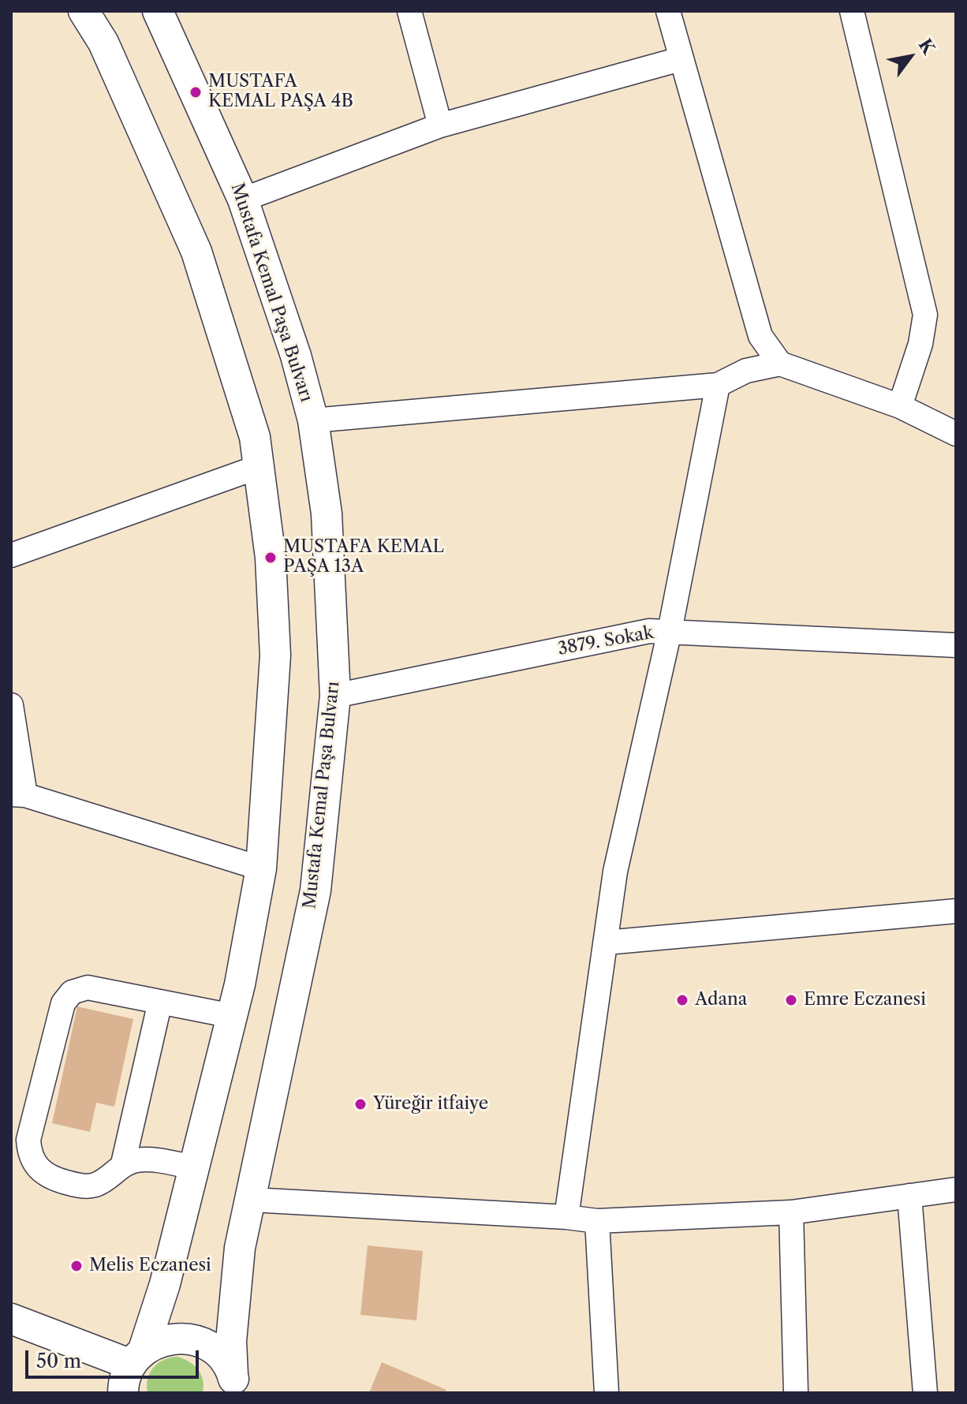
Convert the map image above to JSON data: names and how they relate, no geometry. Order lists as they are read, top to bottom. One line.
{"streets":{"main road":["Mustafa Kemal Paşa Bulvarı"],"street":["3879. Sokak"]},"crossings":[["Mustafa Kemal Paşa Bulvarı","3879. Sokak"]],"places":["MUSTAFA KEMAL PAŞA 4B","MUSTAFA KEMAL PAŞA 13A","Adana","Emre Eczanesi","Yüreğir itfaiye","Melis Eczanesi"],"scale_bar":"50 m","north":"top right"}
